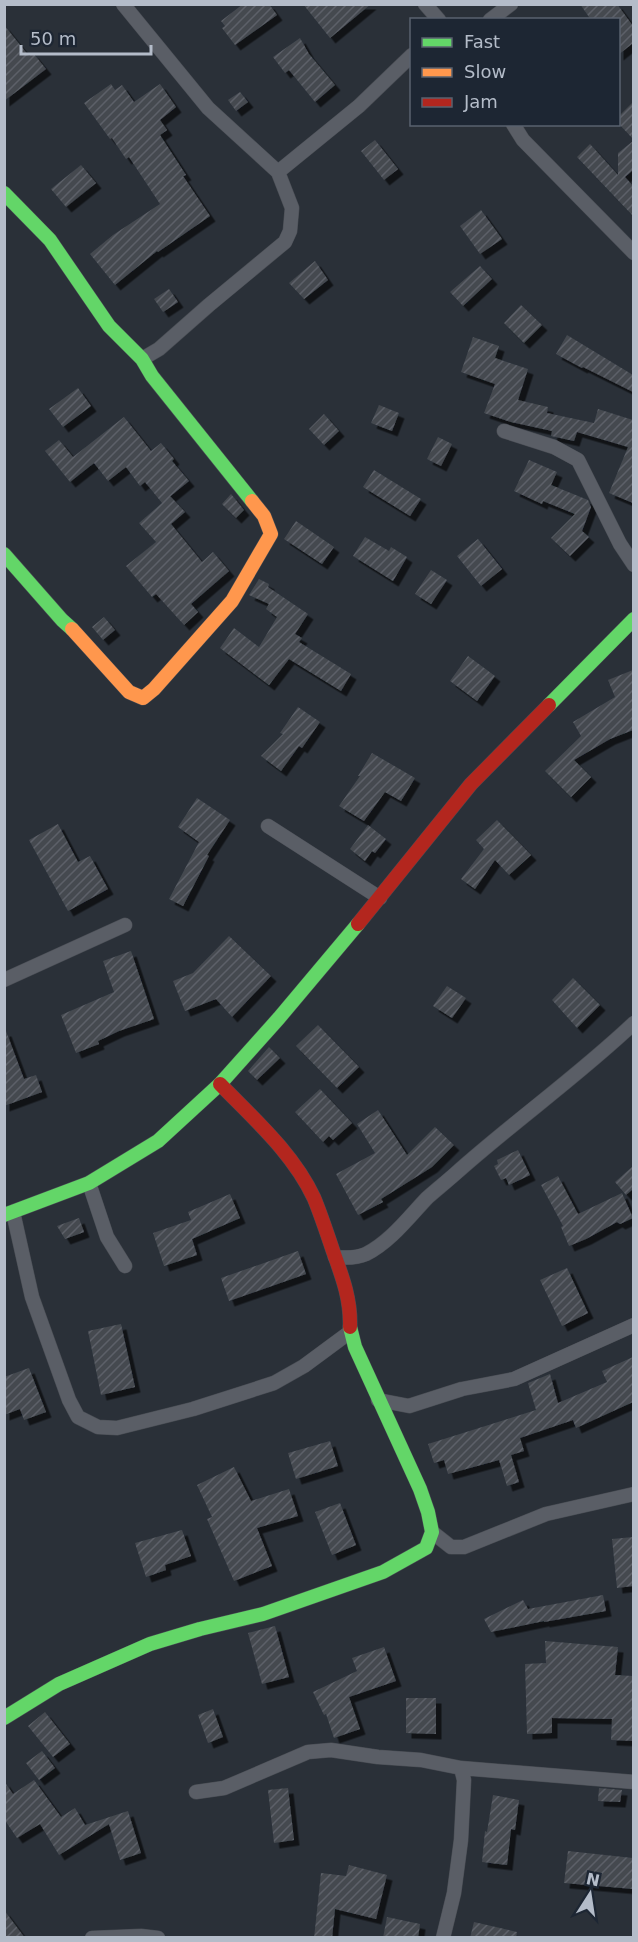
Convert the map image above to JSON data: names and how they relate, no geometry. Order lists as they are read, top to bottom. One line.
{"legend":["Fast","Slow","Jam"],"scale_bar":"50 m","north":"top"}
